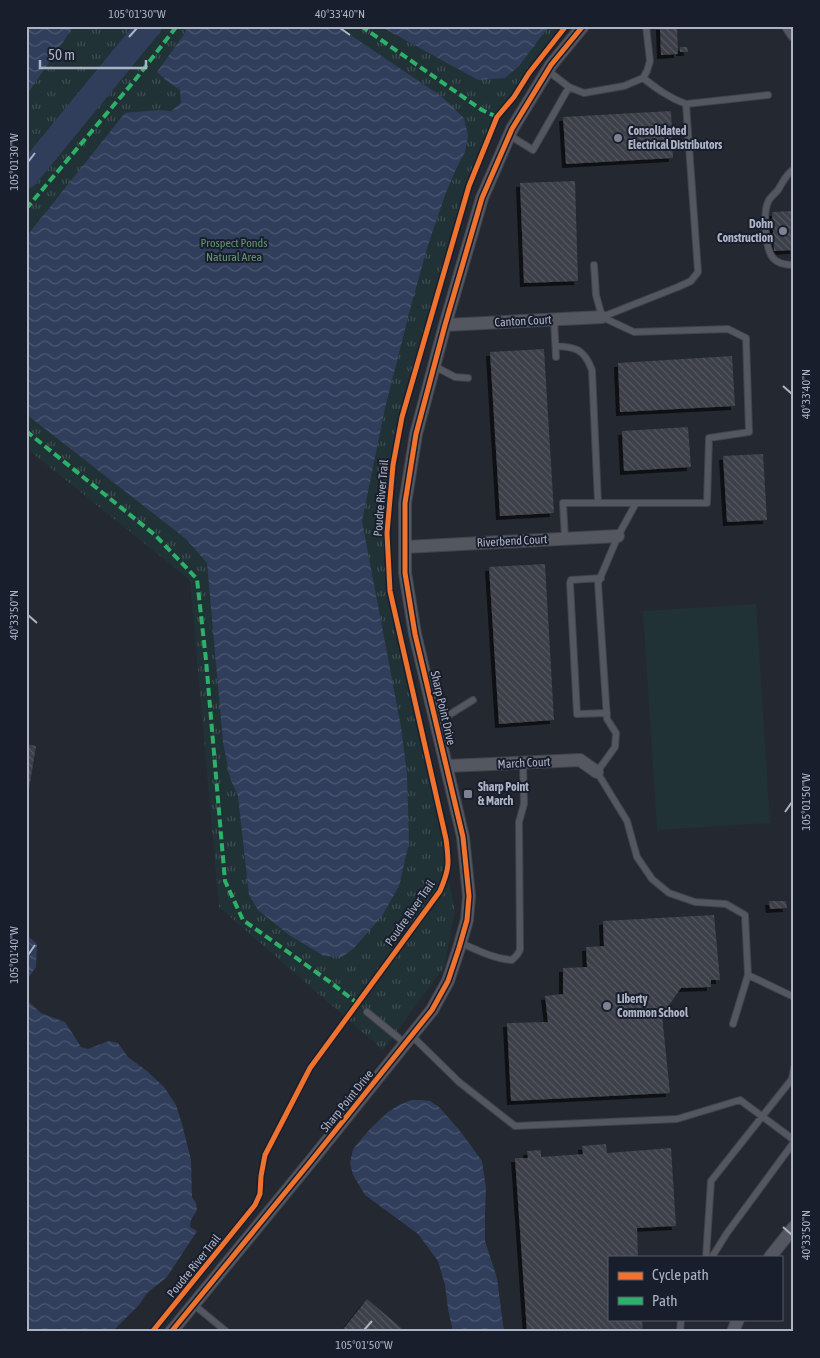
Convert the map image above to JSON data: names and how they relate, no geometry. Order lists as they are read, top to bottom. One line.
{"streets":{"street":["Canton Court","Riverbend Court","Sharp Point Drive","March Court"],"cycle path":["Poudre River Trail"]},"crossings":[["Canton Court","Sharp Point Drive"],["Riverbend Court","Sharp Point Drive"],["Sharp Point Drive","March Court"]],"parks":["Prospect Ponds Natural Area"],"places":{"other":["Consolidated Electrical Distributors","Dohn Construction","Liberty Common School"],"transit":["Sharp Point & March"]},"legend":["Cycle path","Path"],"scale_bar":"50 m","coordinates":["105°01'30\"W","40°33'40\"N","40°33'50\"N","105°01'50\"W","105°01'40\"W"]}
